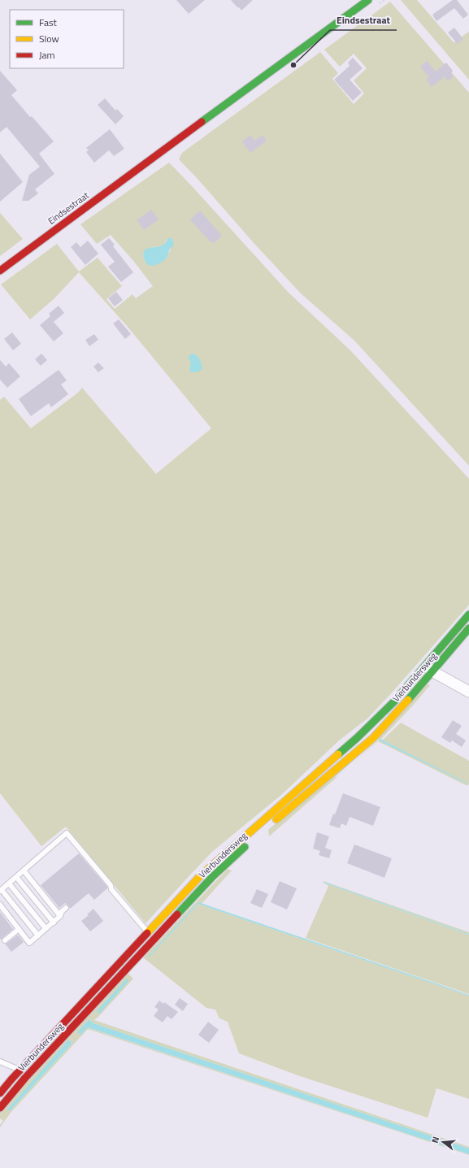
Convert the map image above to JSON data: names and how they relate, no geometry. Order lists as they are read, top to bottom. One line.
{"streets":{"street":["Eindsestraat","Vierbundersweg"]},"places":["Eindsestraat"],"legend":["Fast","Slow","Jam"],"north":"left"}
